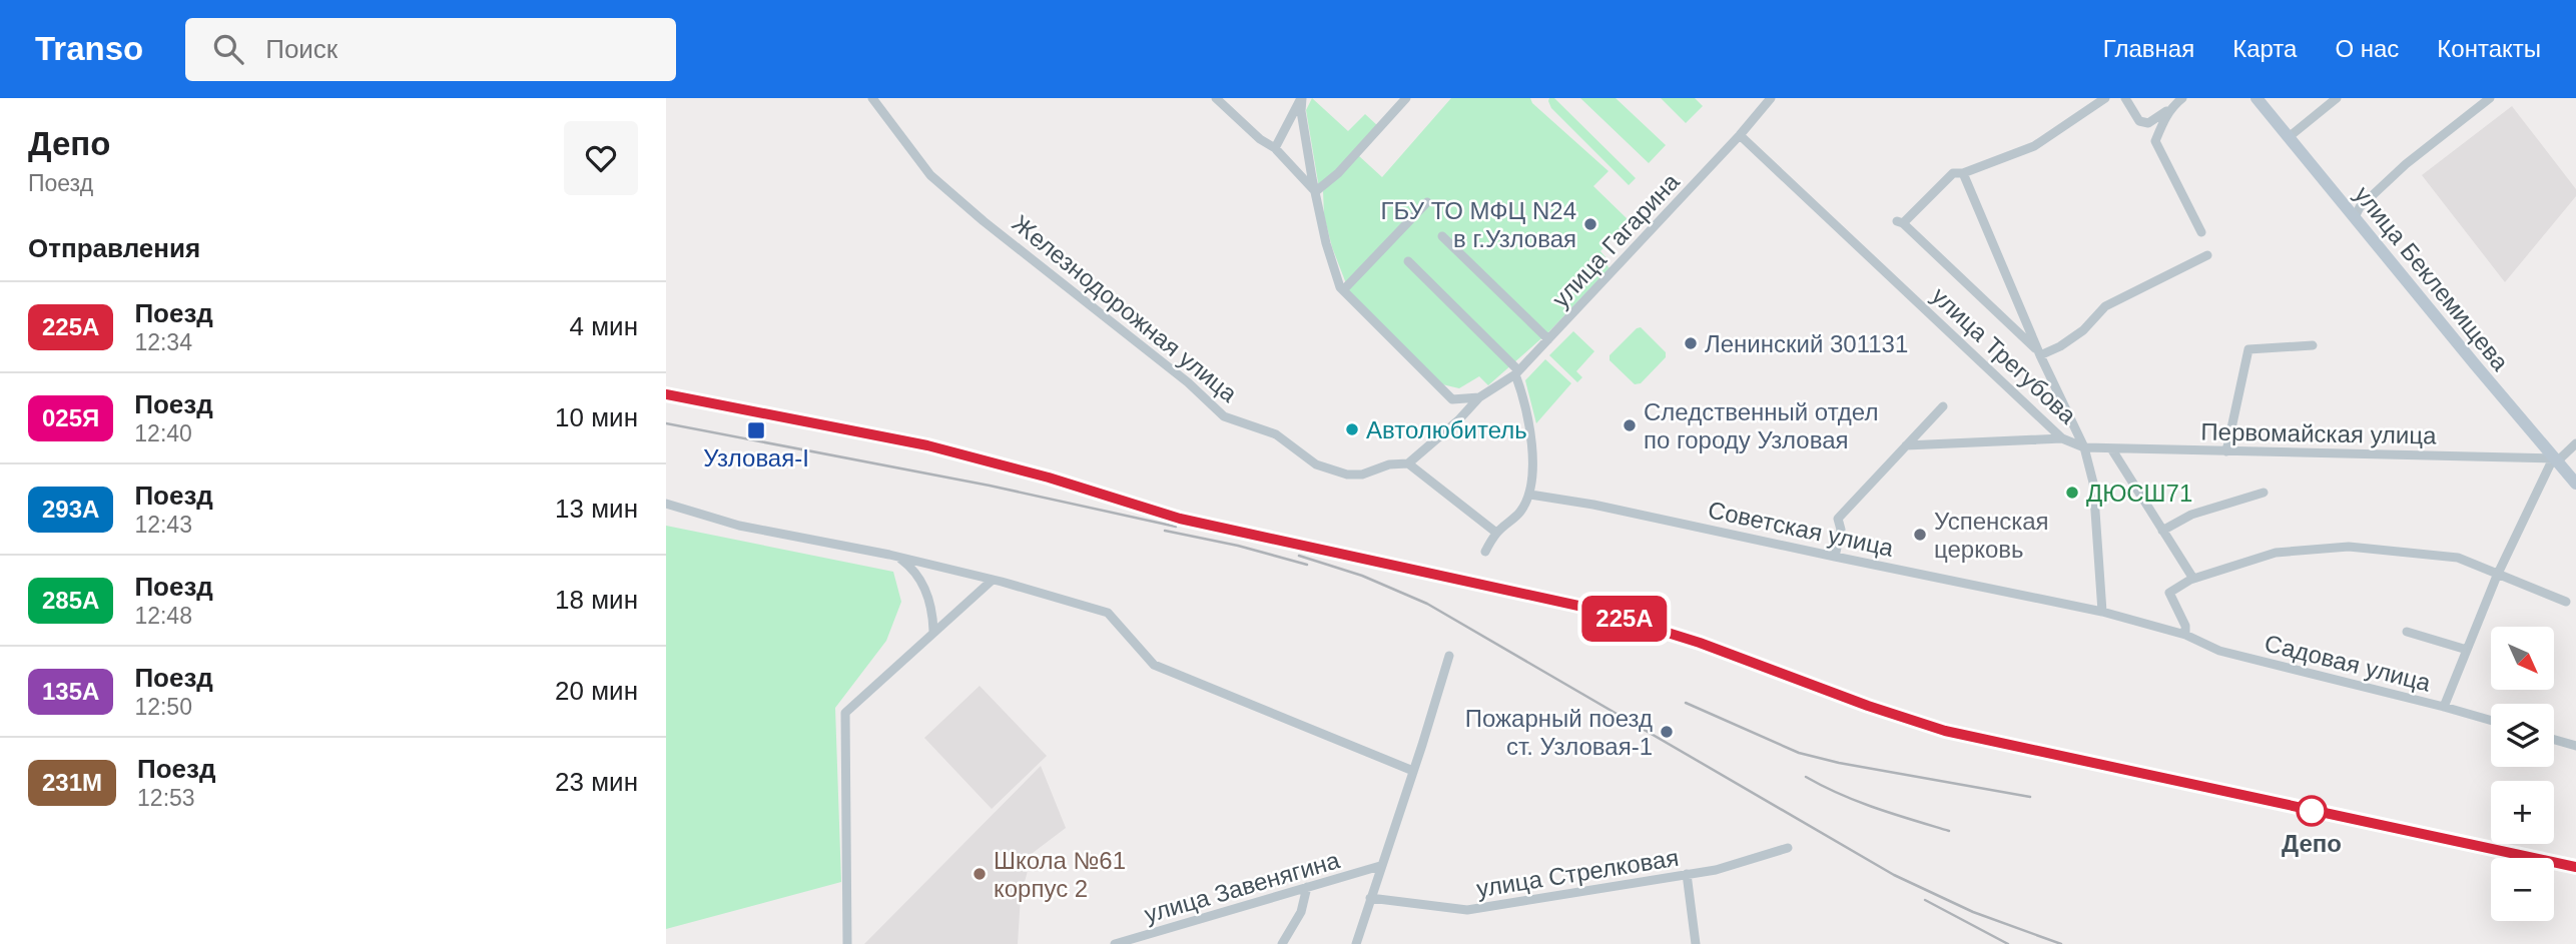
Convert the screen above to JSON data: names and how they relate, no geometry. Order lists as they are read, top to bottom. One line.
{"streets":{"main road":["улица Беклемищева"],"street":["улица Гагарина","Железнодорожная улица","улица Трегубова","Первомайская улица","Советская улица","Садовая улица","улица Стрелковая","улица Завенягина"]},"crossings":[["улица Гагарина","Железнодорожная улица"],["улица Гагарина","улица Трегубова"],["улица Беклемищева","Первомайская улица"],["улица Трегубова","Первомайская улица"],["Советская улица","Садовая улица"]],"places":{"other":["ГБУ ТО МФЦ N24 в г.Узловая","Ленинский 301131","Следственный отдел по городу Узловая","Автолюбитель","ДЮСШ71","Успенская церковь","Пожарный поезд ст. Узловая-1","Депо","Школа №61 корпус 2"],"transit":["Узловая-I"]},"north":"bottom right","page":{"header":"Transo","search":"Поиск","nav":["Главная","Карта","О нас","Контакты"],"heading":[["Депо","Поезд"],"Отправления"],"on_map":"225А","list":[{"mark":"225А","name":"Поезд","note":"12:34","value":"4 мин"},{"mark":"025Я","name":"Поезд","note":"12:40","value":"10 мин"},{"mark":"293А","name":"Поезд","note":"12:43","value":"13 мин"},{"mark":"285А","name":"Поезд","note":"12:48","value":"18 мин"},{"mark":"135А","name":"Поезд","note":"12:50","value":"20 мин"},{"mark":"231М","name":"Поезд","note":"12:53","value":"23 мин"}],"map_buttons":["+","−"]}}
